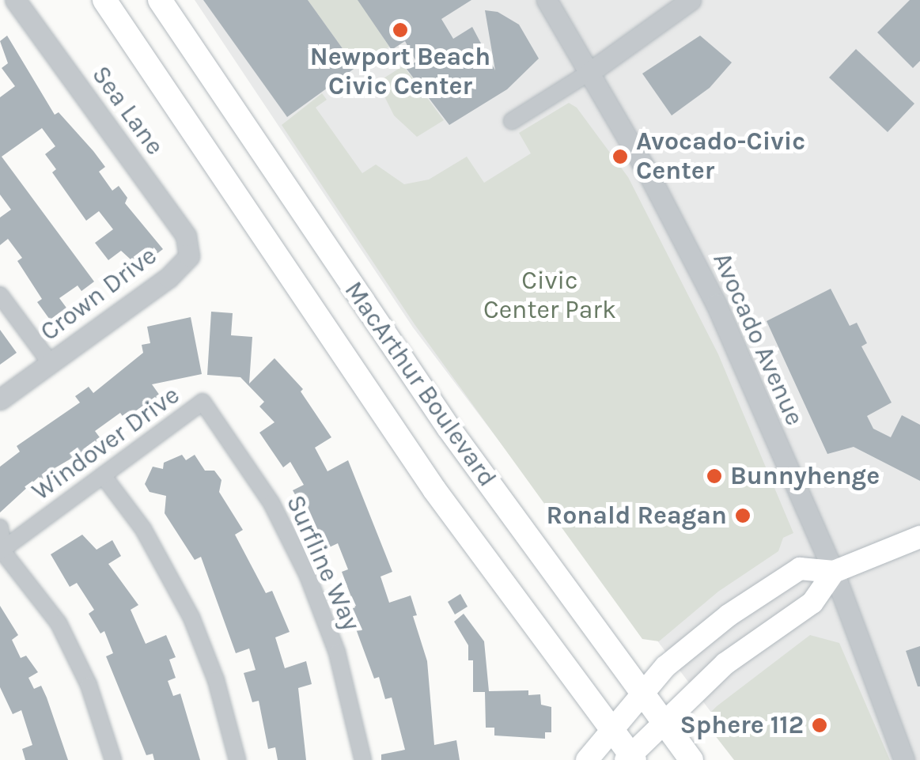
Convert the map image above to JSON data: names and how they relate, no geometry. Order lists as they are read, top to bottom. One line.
{"streets":{"main road":["MacArthur Boulevard"],"street":["Sea Lane","Crown Drive","Avocado Avenue","Windover Drive","Surfline Way"]},"crossings":[["Sea Lane","Crown Drive"],["Windover Drive","Surfline Way"]],"parks":["Civic Center Park"],"places":["Newport Beach Civic Center","Avocado-Civic Center","Bunnyhenge","Ronald Reagan","Sphere 112"]}
